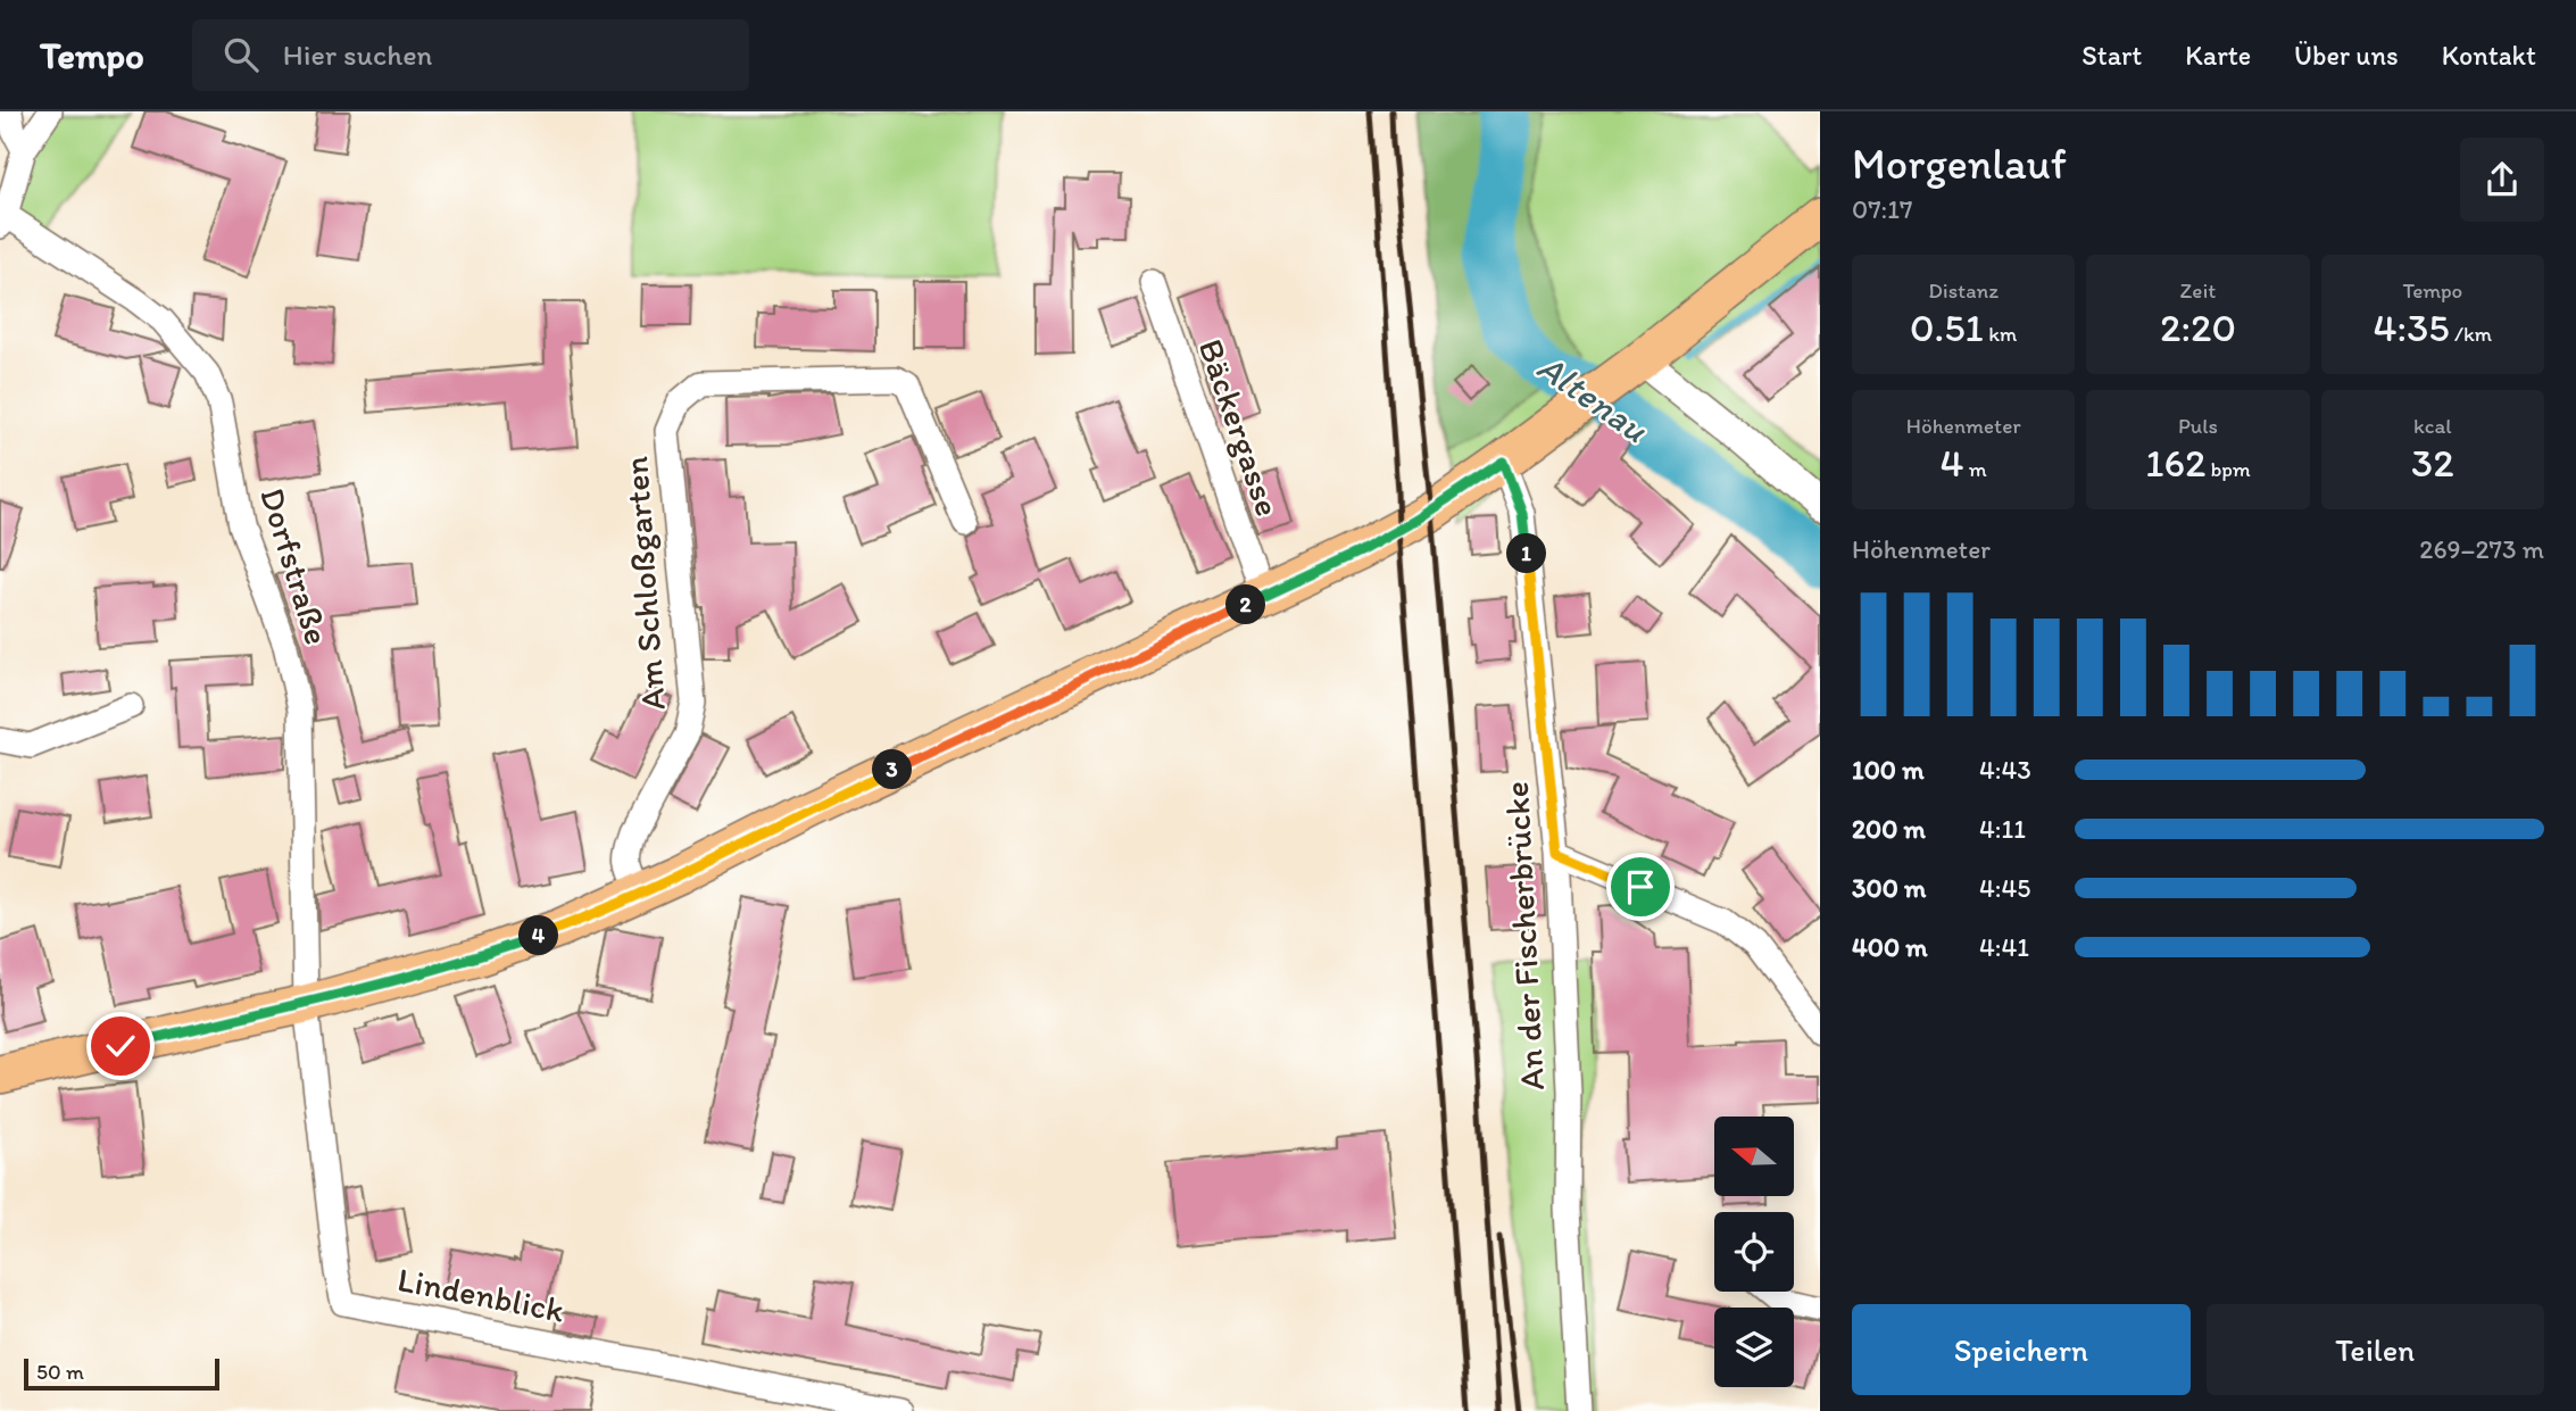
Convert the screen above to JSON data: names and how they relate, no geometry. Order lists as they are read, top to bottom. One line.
{"streets":{"street":["Bäckergasse","Dorfstraße","Am Schloßgarten","An der Fischerbrücke","Lindenblick"]},"crossings":[["Dorfstraße","Lindenblick"]],"water":["Altenau"],"scale_bar":"50 m","north":"left","page":{"header":"Tempo","search":"Hier suchen","nav":["Start","Karte","Über uns","Kontakt"],"heading":["Morgenlauf","07:17"],"stats":[["Distanz","0.51 km"],["Zeit","2:20"],["Tempo","4:35 /km"],["Höhenmeter","4 m"],["Puls","162 bpm"],["kcal","32"]],"chart":["Höhenmeter","269–273 m"],"pins":["1","2","3","4"],"list":[{"name":"100 m","note":"4:43"},{"name":"200 m","note":"4:11"},{"name":"300 m","note":"4:45"},{"name":"400 m","note":"4:41"}],"buttons":["Speichern","Teilen"],"scale":"50 m"}}
